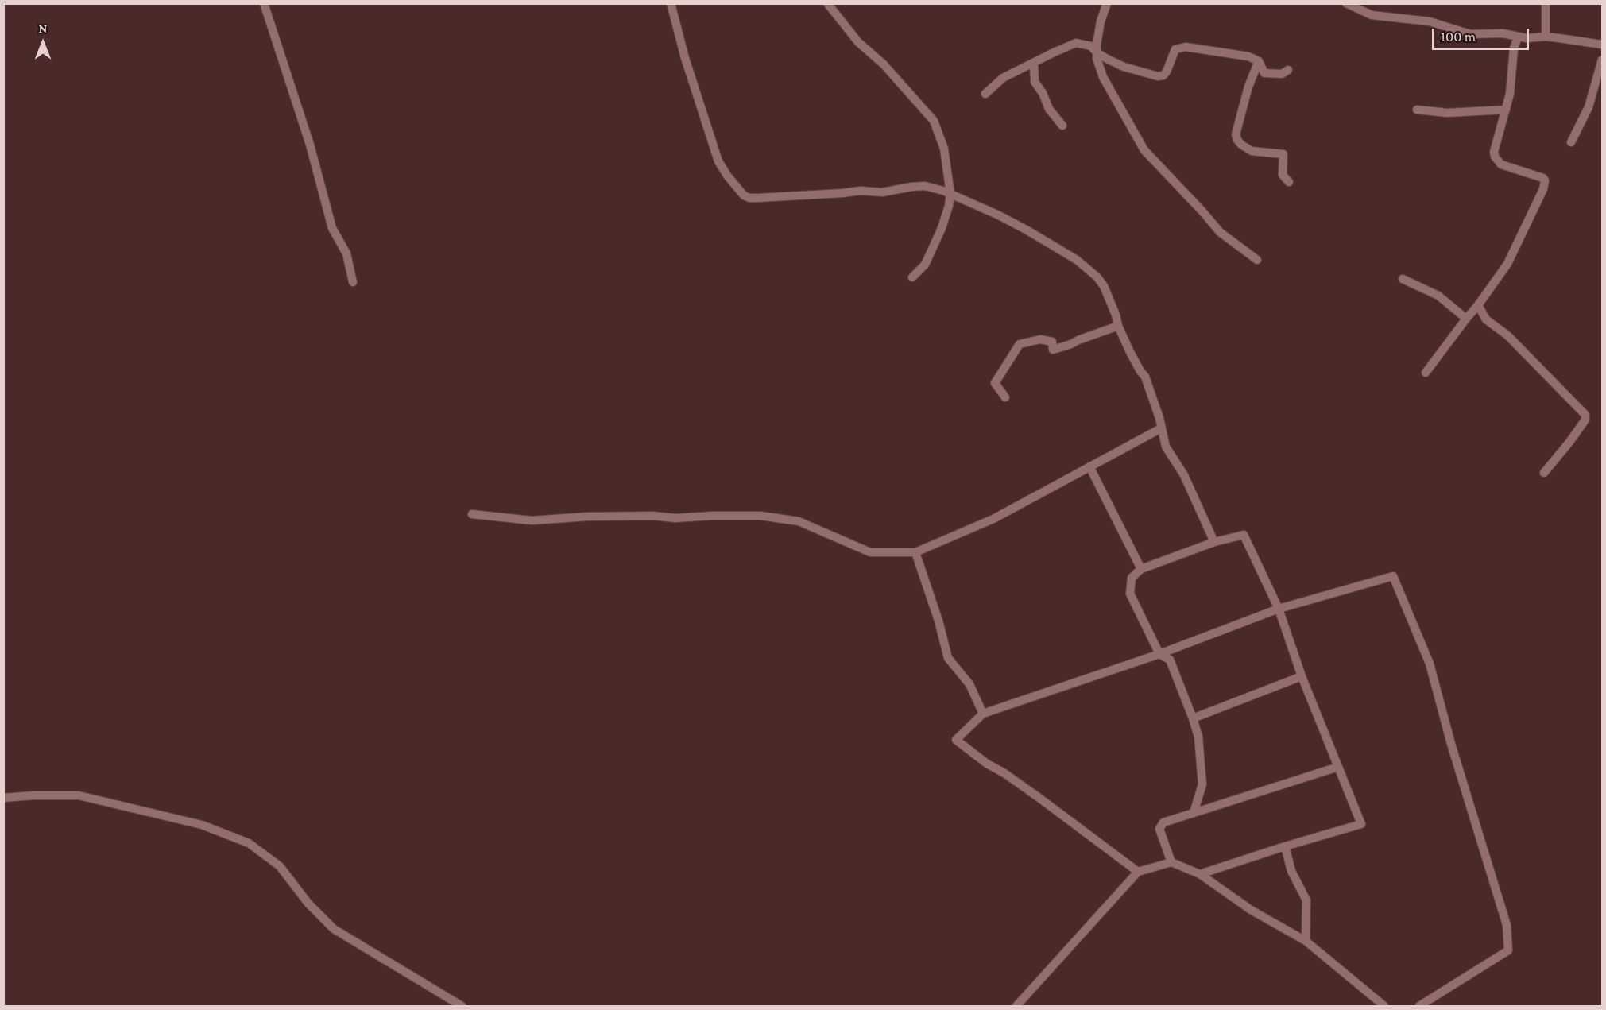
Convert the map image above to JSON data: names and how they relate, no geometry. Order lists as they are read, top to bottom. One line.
{"scale_bar":"100 m","north":"top"}
